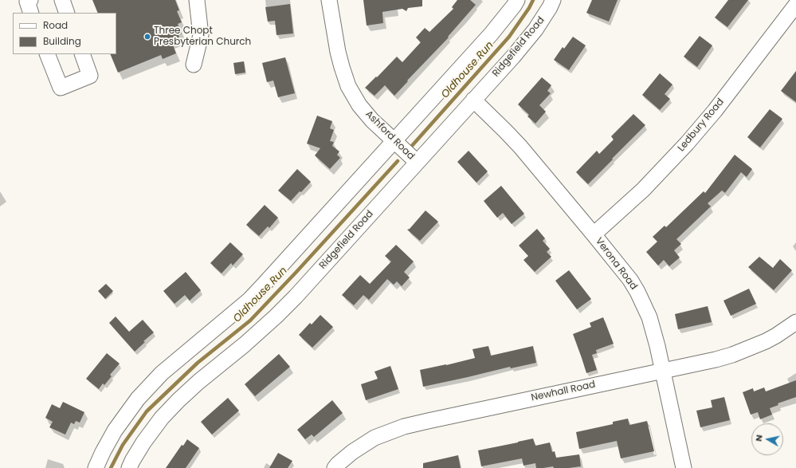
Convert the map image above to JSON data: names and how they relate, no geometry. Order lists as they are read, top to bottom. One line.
{"streets":{"street":["Ridgefield Road","Ledbury Road","Ashford Road","Verona Road","Newhall Road"]},"crossings":[["Ridgefield Road","Ashford Road"],["Ridgefield Road","Verona Road"],["Ledbury Road","Verona Road"],["Verona Road","Newhall Road"]],"water":["Oldhouse Run"],"places":["Three Chopt Presbyterian Church"],"legend":["Road","Building"],"north":"left"}
